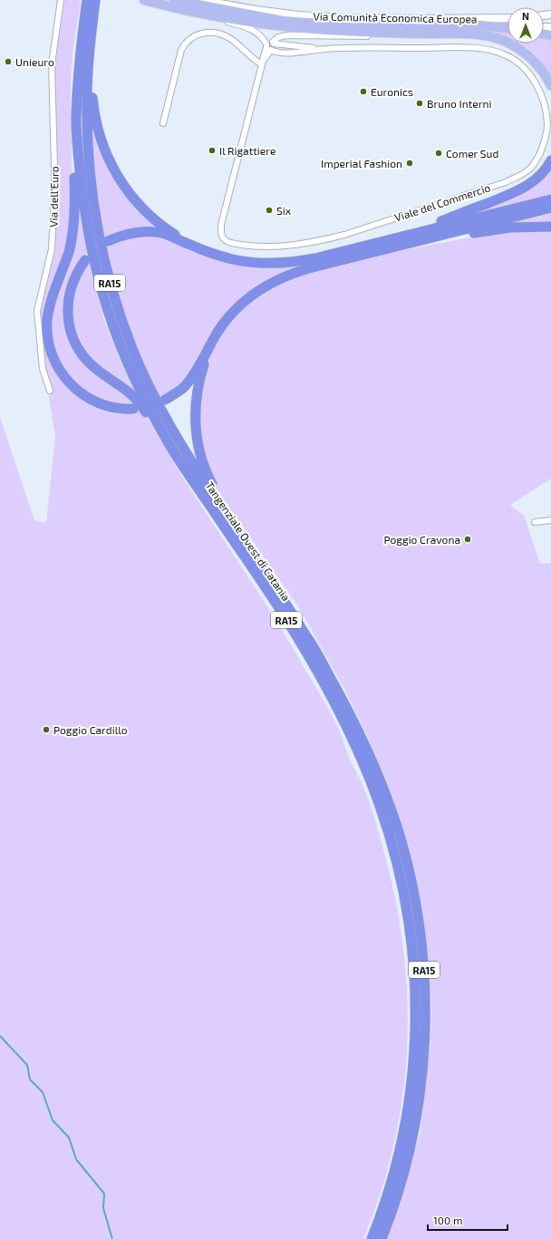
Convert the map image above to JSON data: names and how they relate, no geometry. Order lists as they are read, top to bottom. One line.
{"streets":{"highway":["RA15","Tangenziale Ovest di Catania"],"street":["Via Comunità Economica Europea","Via dell'Euro","Viale del Commercio"]},"places":["Unieuro","Euronics","Bruno Interni","Il Rigattiere","Comer Sud","Imperial Fashion","Six","Poggio Cravona","Poggio Cardillo"],"scale_bar":"100 m","north":"top"}
